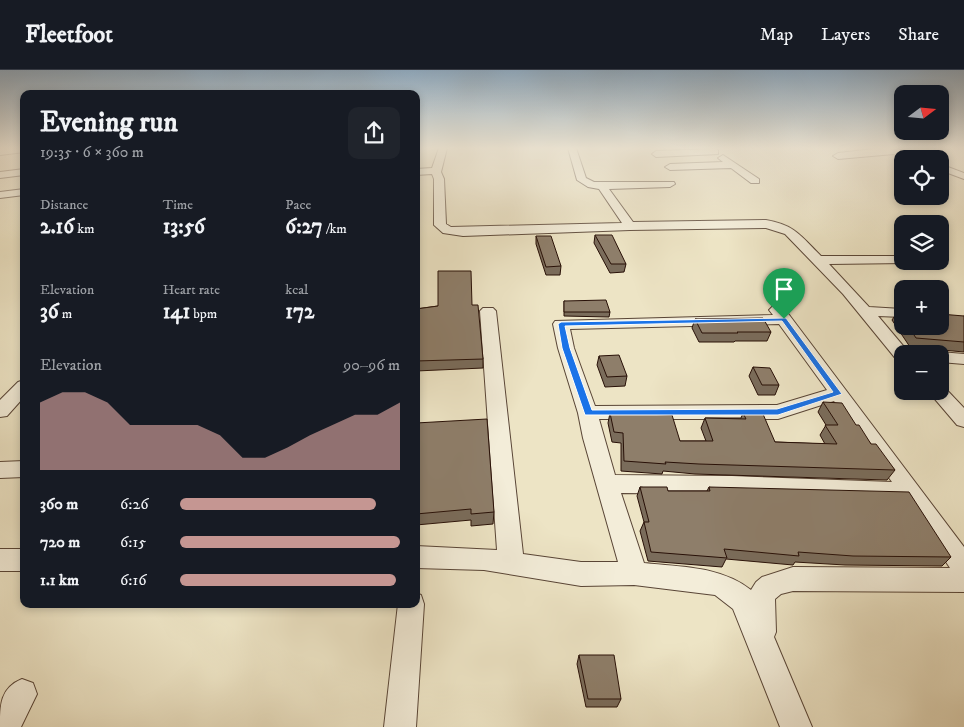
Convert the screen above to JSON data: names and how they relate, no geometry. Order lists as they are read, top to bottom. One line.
{"north":"right","page":{"header":"Fleetfoot","nav":["Map","Layers","Share"],"map_buttons":["+","−"],"heading":["Evening run","19:35 · 6 × 360 m"],"stats":[["Distance","2.16 km"],["Time","13:56"],["Pace","6:27 /km"],["Elevation","36 m"],["Heart rate","141 bpm"],["kcal","172"]],"chart":["Elevation","90–96 m"],"list":[{"name":"360 m","note":"6:26"},{"name":"720 m","note":"6:15"},{"name":"1.1 km","note":"6:16"}]}}
